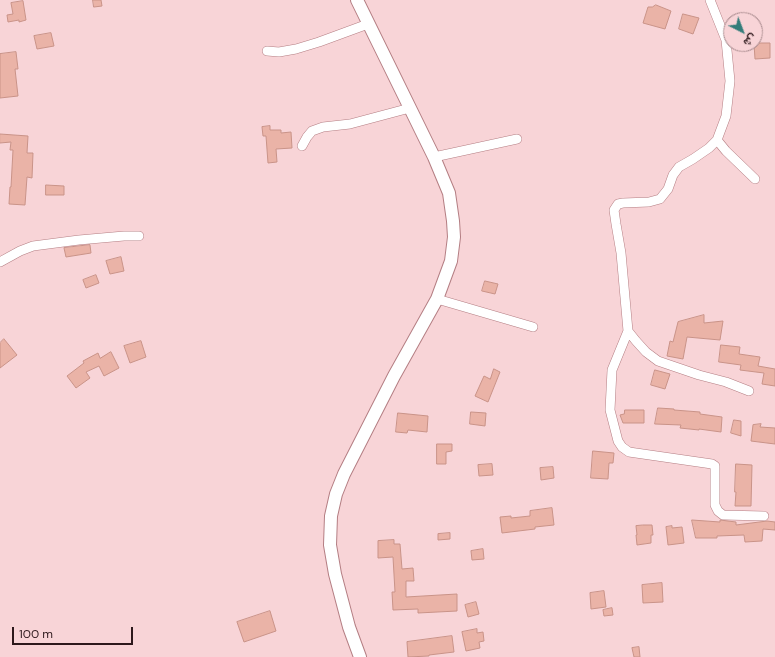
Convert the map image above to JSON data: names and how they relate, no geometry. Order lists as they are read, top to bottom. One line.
{"scale_bar":"100 m","north":"bottom right"}
